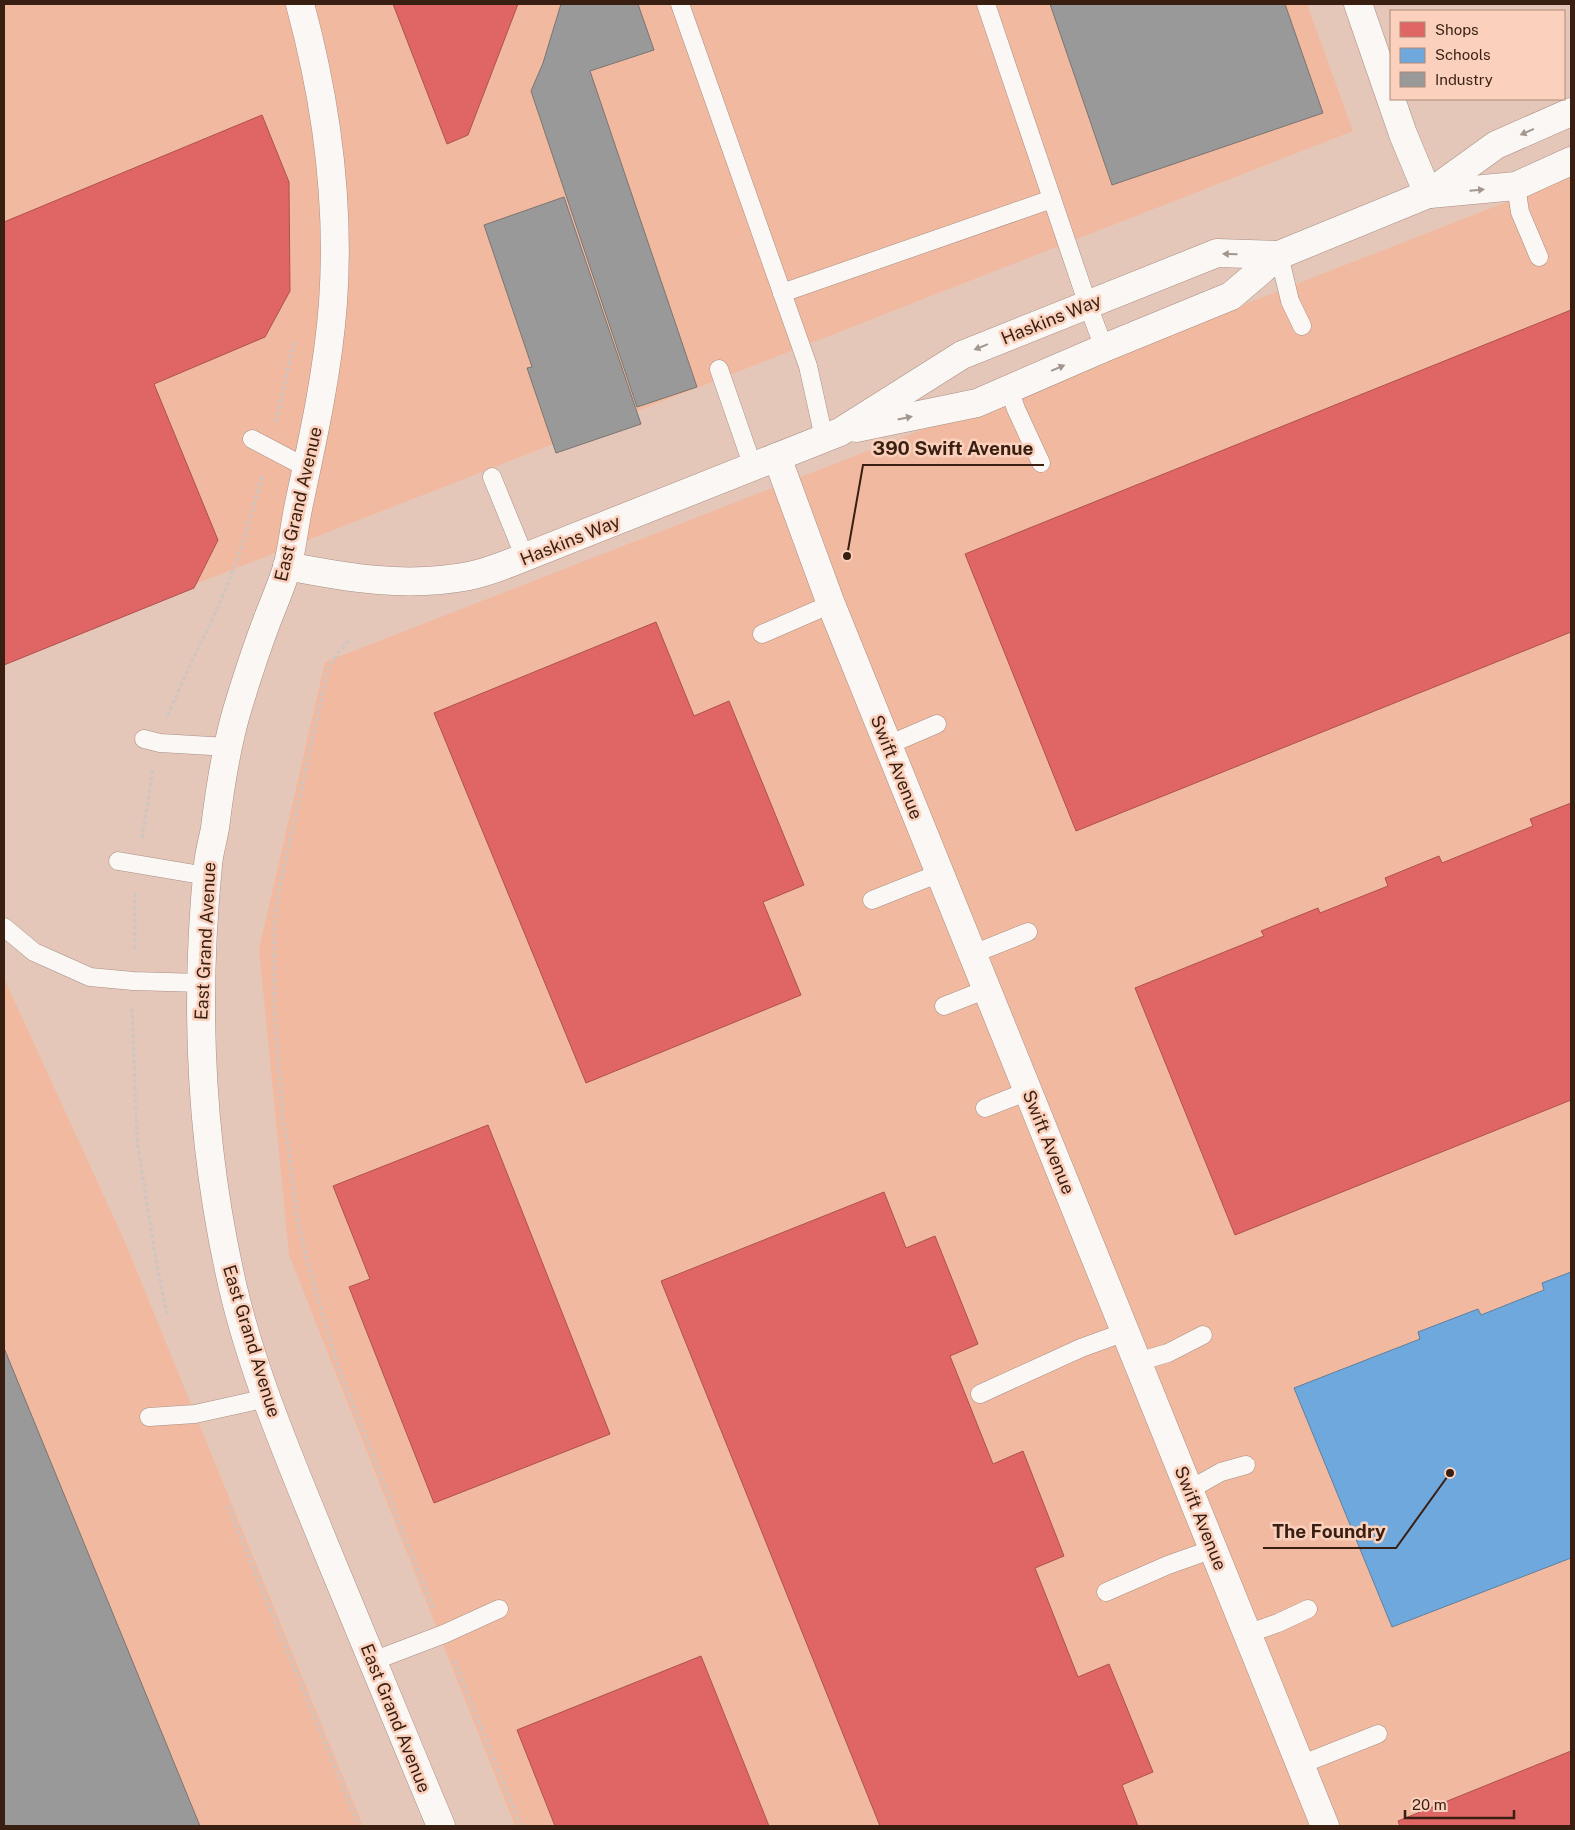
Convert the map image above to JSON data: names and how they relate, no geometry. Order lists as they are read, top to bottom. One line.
{"streets":{"street":["Haskins Way","East Grand Avenue","Swift Avenue"]},"crossings":[["Haskins Way","East Grand Avenue"],["Haskins Way","Swift Avenue"]],"places":["390 Swift Avenue","The Foundry"],"legend":["Shops","Schools","Industry"],"scale_bar":"20 m"}
